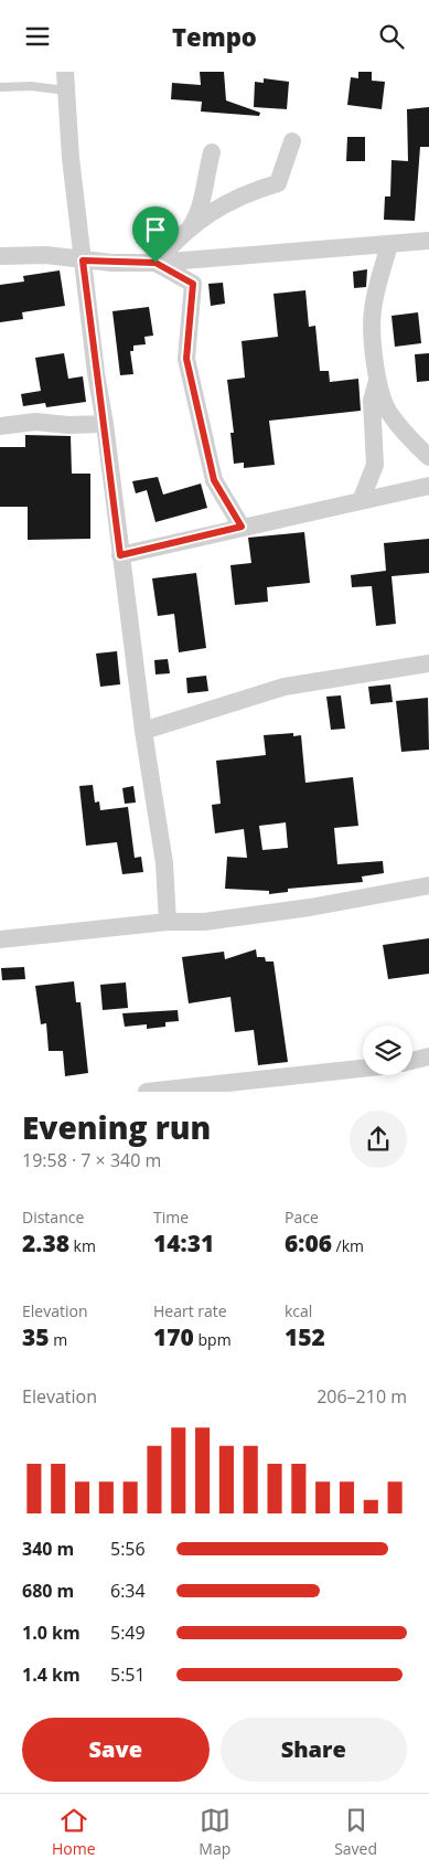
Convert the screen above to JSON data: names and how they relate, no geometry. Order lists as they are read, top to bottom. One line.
{"page":{"header":"Tempo","heading":["Evening run","19:58 · 7 × 340 m"],"stats":[["Distance","2.38 km"],["Time","14:31"],["Pace","6:06 /km"],["Elevation","35 m"],["Heart rate","170 bpm"],["kcal","152"]],"chart":["Elevation","206–210 m"],"list":[{"name":"340 m","note":"5:56"},{"name":"680 m","note":"6:34"},{"name":"1.0 km","note":"5:49"},{"name":"1.4 km","note":"5:51"}],"buttons":["Save","Share"],"tabs":["Home","Map","Saved"]}}
